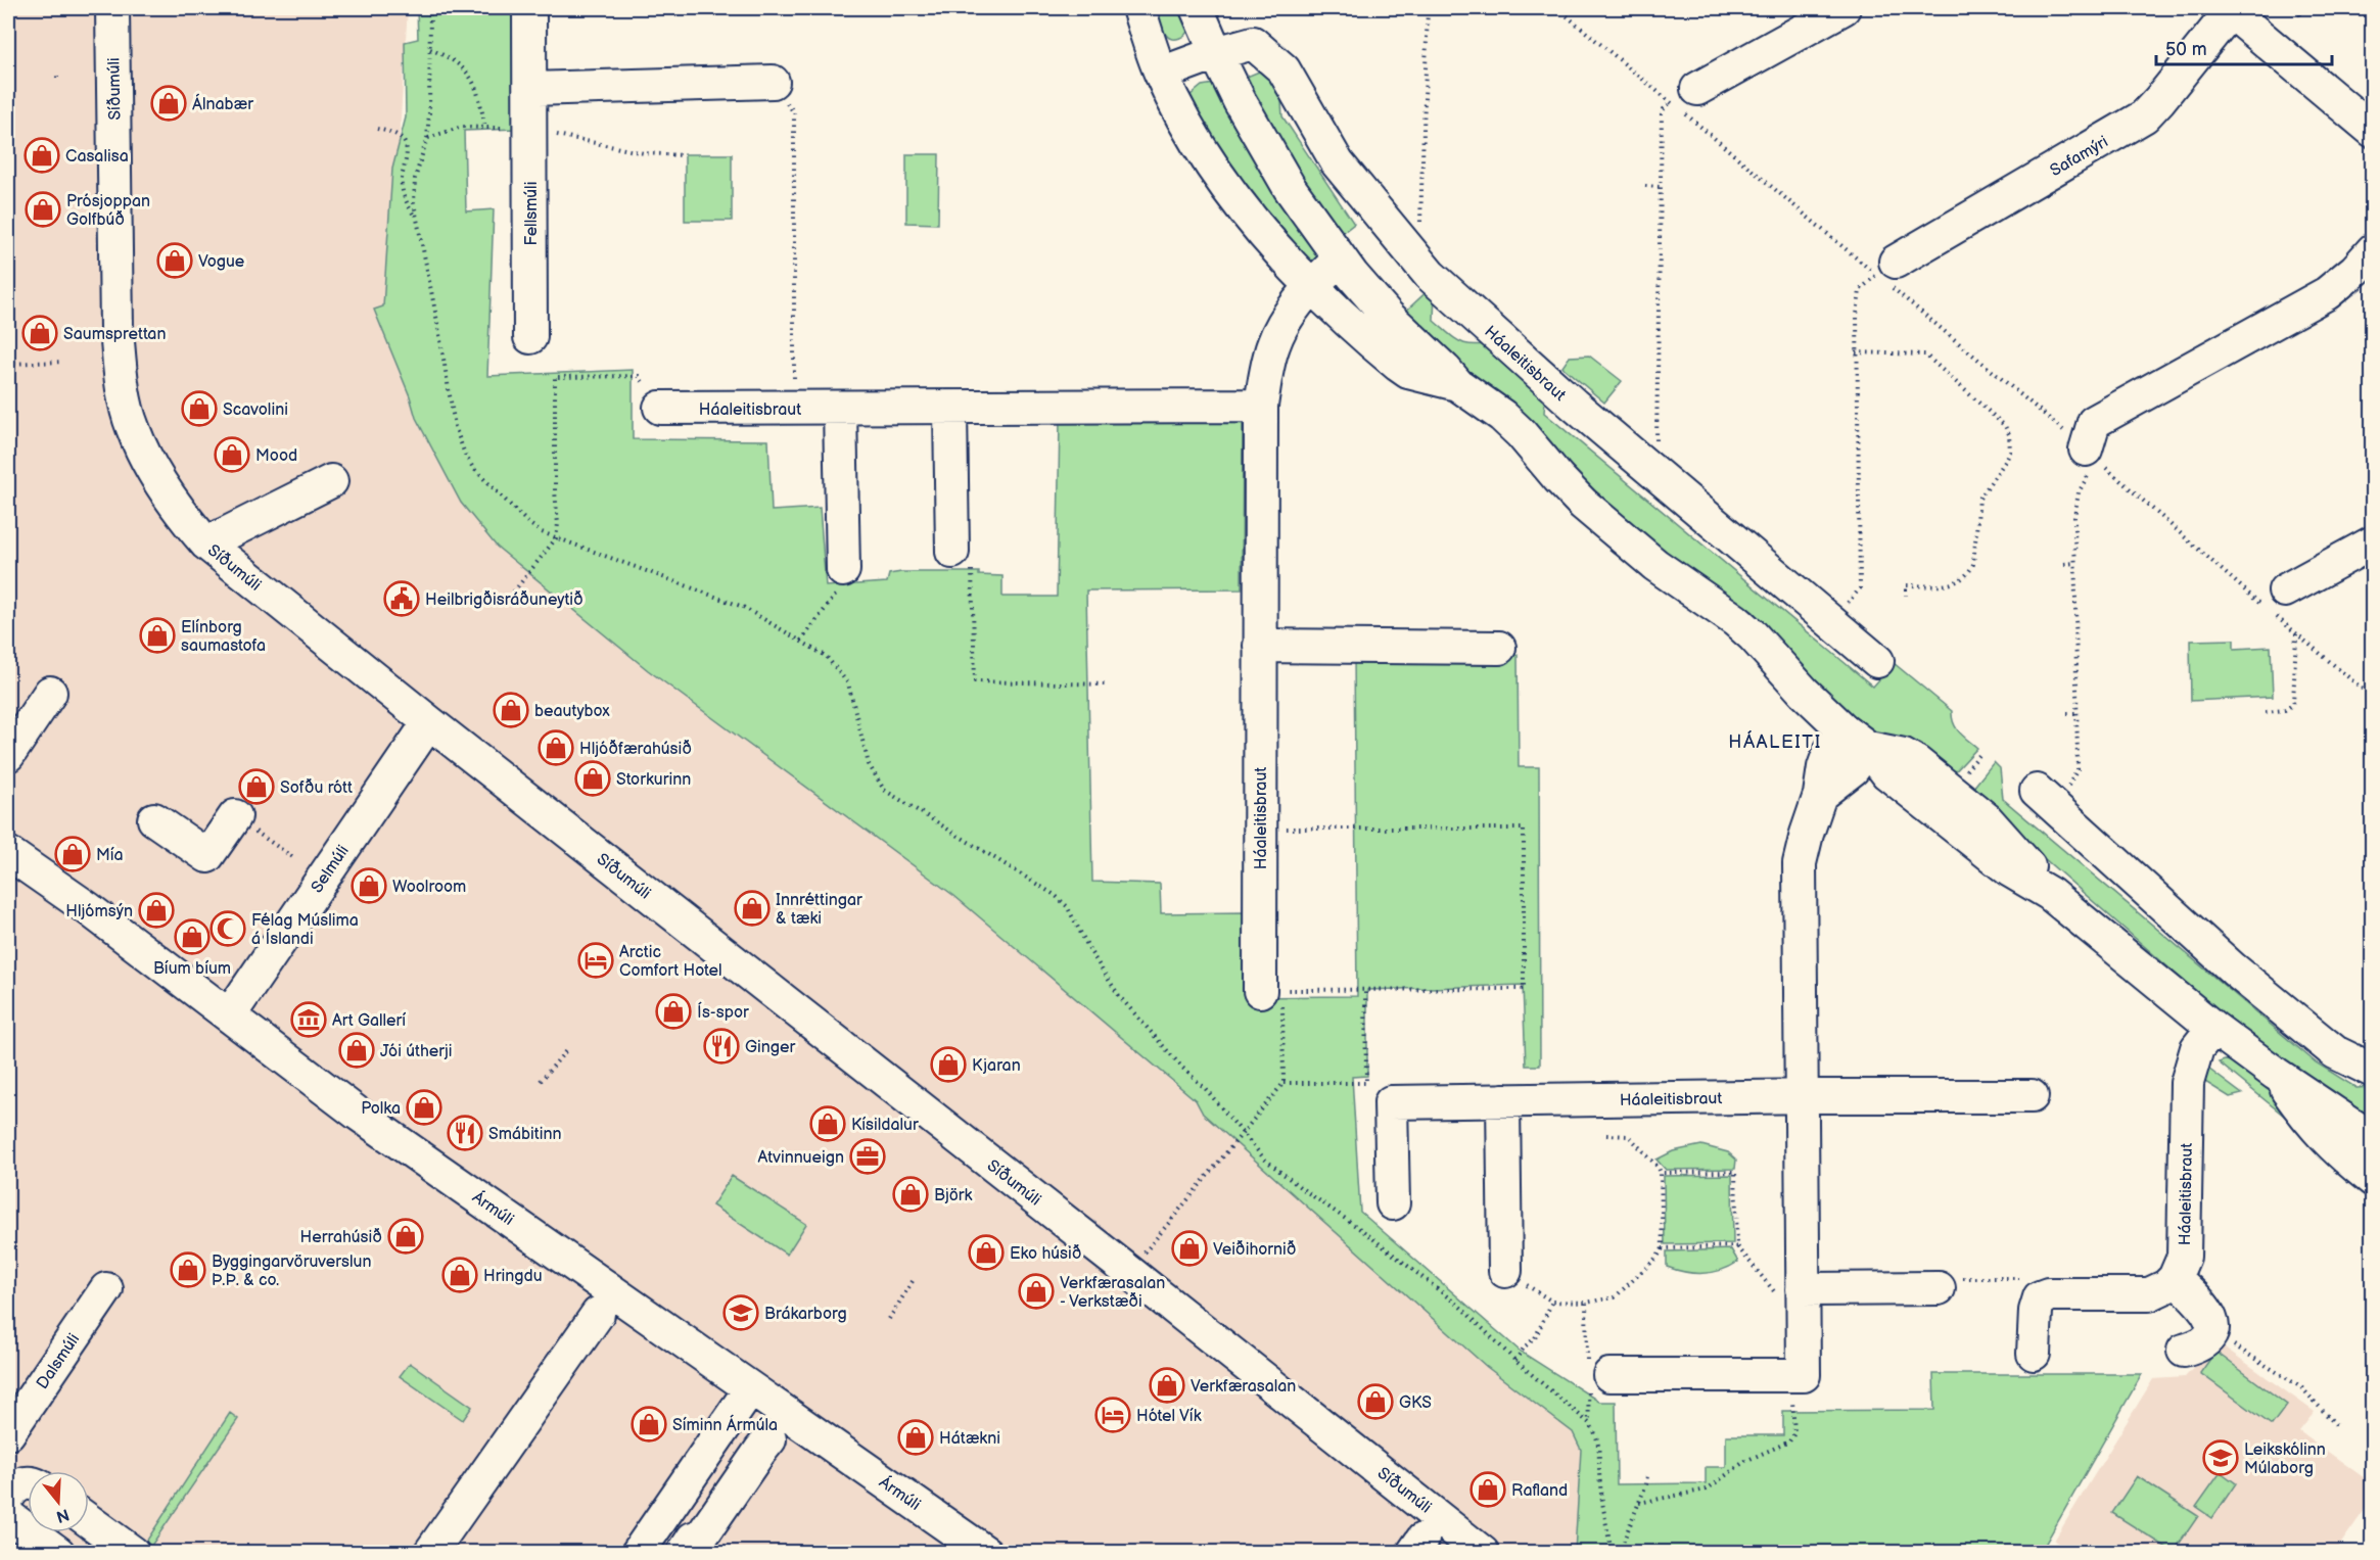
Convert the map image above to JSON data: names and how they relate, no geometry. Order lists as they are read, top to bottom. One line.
{"streets":{"street":["Síðumúli","Safamýri","Fellsmúli","Háaleitisbraut","Selmúli","Ármúli","Dalsmúli"]},"crossings":[["Síðumúli","Selmúli"],["Selmúli","Ármúli"]],"districts":["HÁALEITI"],"places":{"shop":["Álnabær","Casalisa","Prósjoppan Golfbúð","Vogue","Saumsprettan","Scavolini","Mood","Elínborg saumastofa","beautybox","Hljóðfærahúsið","Storkurinn","Sofðu rótt","Mía","Woolroom","Innréttingar & tæki","Hljómsýn","Bíum bíum","Ís-spor","Jói útherji","Kjaran","Polka","Kísildalur","Björk","Herrahúsið","Veiðihornið","Eko húsið","Byggingarvöruverslun Þ.Þ. & co.","Hringdu","Verkfærasalan - Verkstæði","Verkfærasalan","GKS","Síminn Ármúla","Hátækni","Rafland"],"public building":["Heilbrigðisráðuneytið"],"mosque":["Félag Múslima á Íslandi"],"hotel":["Arctic Comfort Hotel","Hótel Vík"],"museum":["Art Gallerí"],"restaurant":["Ginger","Smábitinn"],"office":["Atvinnueign"],"school or university":["Brákarborg","Leikskólinn Múlaborg"]},"scale_bar":"50 m","north":"bottom"}
